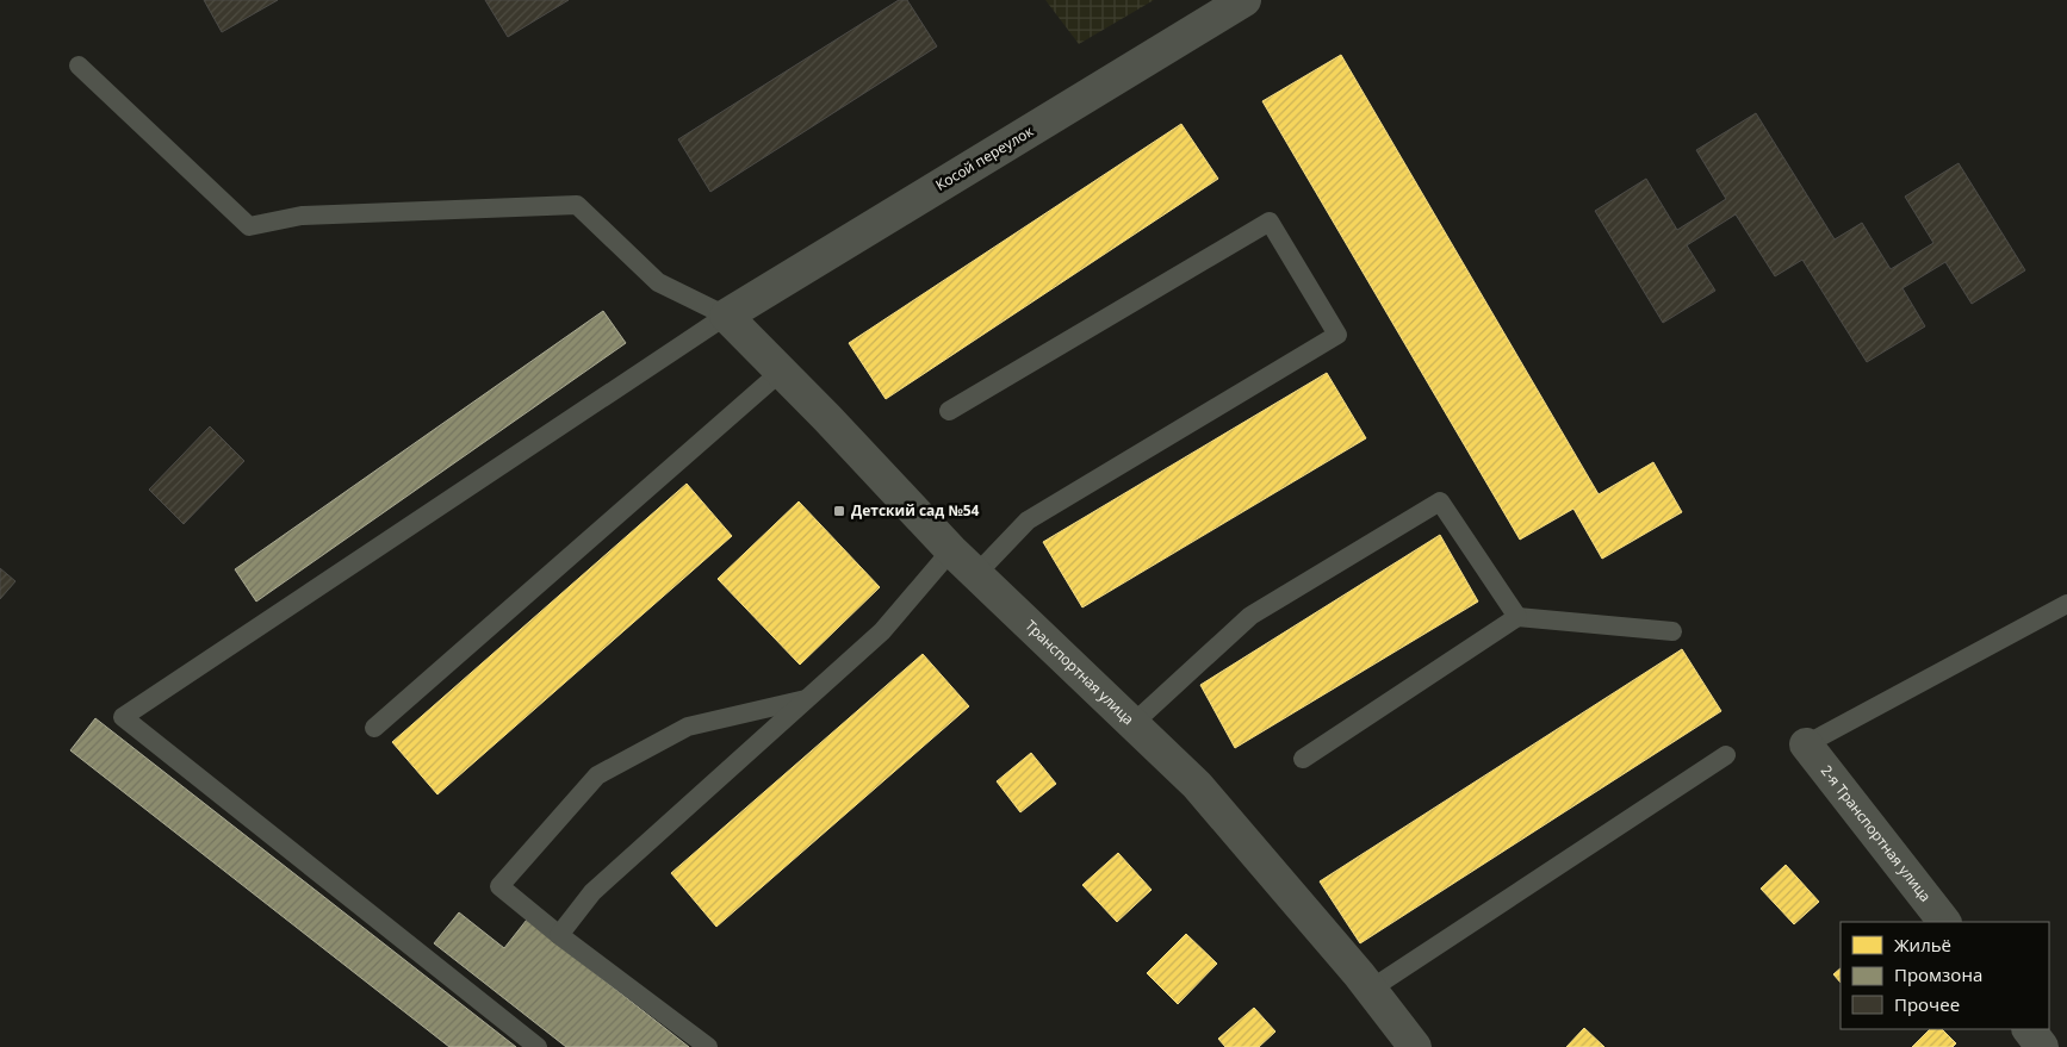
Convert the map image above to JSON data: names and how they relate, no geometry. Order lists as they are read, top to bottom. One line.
{"streets":{"street":["Косой переулок","Транспортная улица","2-я Транспортная улица"]},"crossings":[["Косой переулок","Транспортная улица"]],"places":{"transit":["Детский сад №54"]},"legend":["Жильё","Промзона","Прочее"]}
